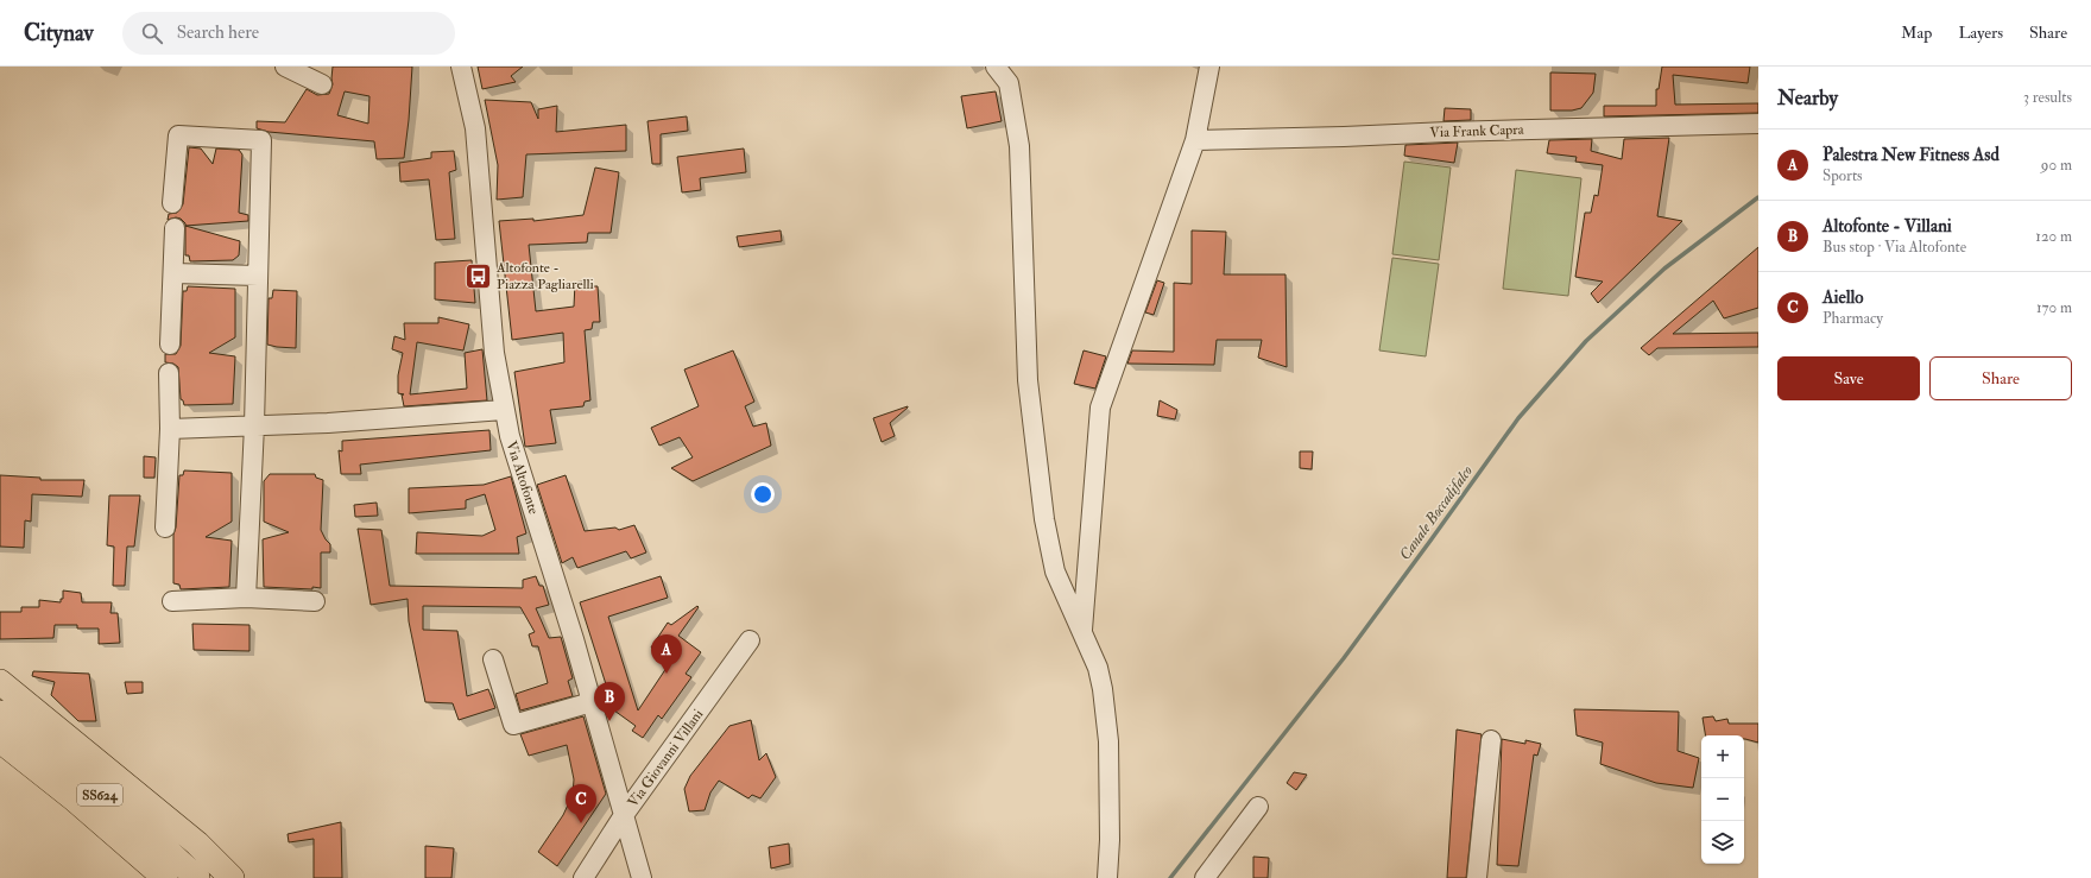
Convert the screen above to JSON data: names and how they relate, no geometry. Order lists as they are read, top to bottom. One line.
{"streets":{"main road":["SS624"],"street":["Via Frank Capra","Via Altofonte","Via Giovanni Villani"]},"crossings":[["Via Altofonte","Via Giovanni Villani"]],"water":["Canale Boccadifalco"],"places":{"bus stop":["Altofonte - Piazza Pagliarelli"]},"page":{"header":"Citynav","search":"Search here","nav":["Map","Layers","Share"],"heading":["Nearby","3 results"],"list":[{"mark":"A","name":"Palestra New Fitness Asd","note":"Sports","value":"90 m"},{"mark":"B","name":"Altofonte - Villani","note":"Bus stop · Via Altofonte","value":"120 m"},{"mark":"C","name":"Aiello","note":"Pharmacy","value":"170 m"}],"buttons":["Save","Share"],"pins":["A","B","C"],"map_buttons":["+","−"]}}
